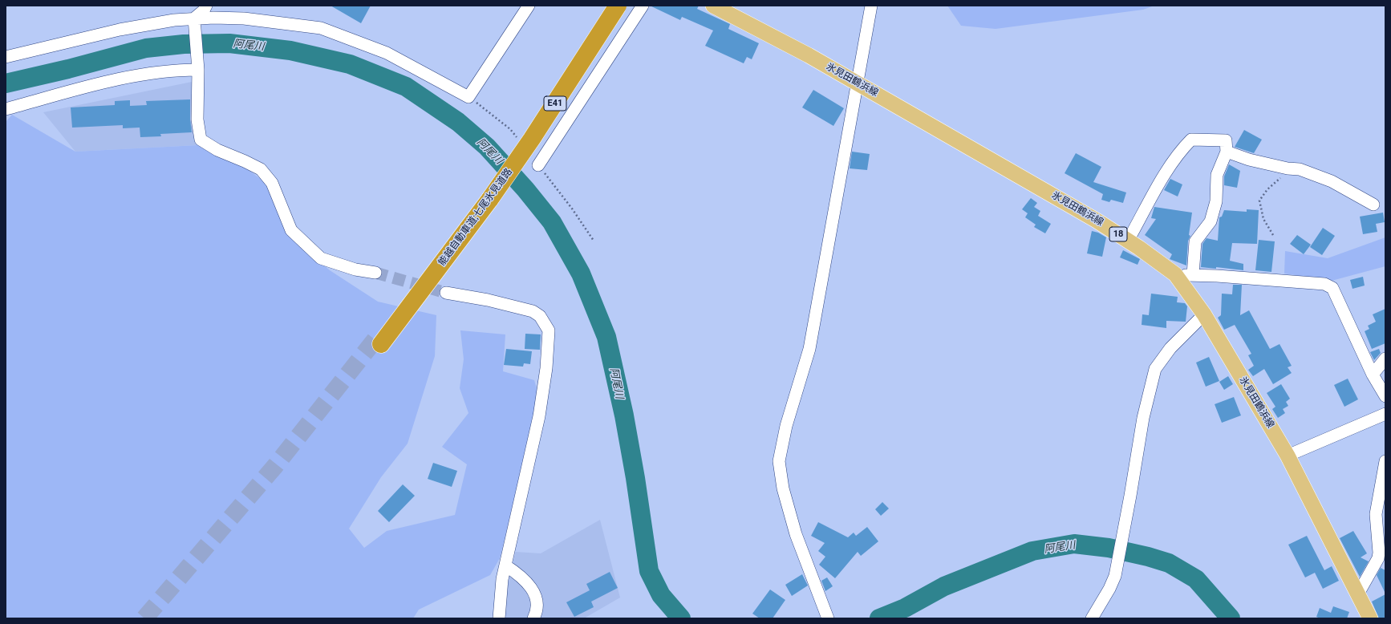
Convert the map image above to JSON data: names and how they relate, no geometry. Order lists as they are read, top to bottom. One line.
{"streets":{"highway":["E41","能越自動車道;七尾氷見道路"],"main road":["氷見田鶴浜線","18"]},"water":["阿尾川"]}
